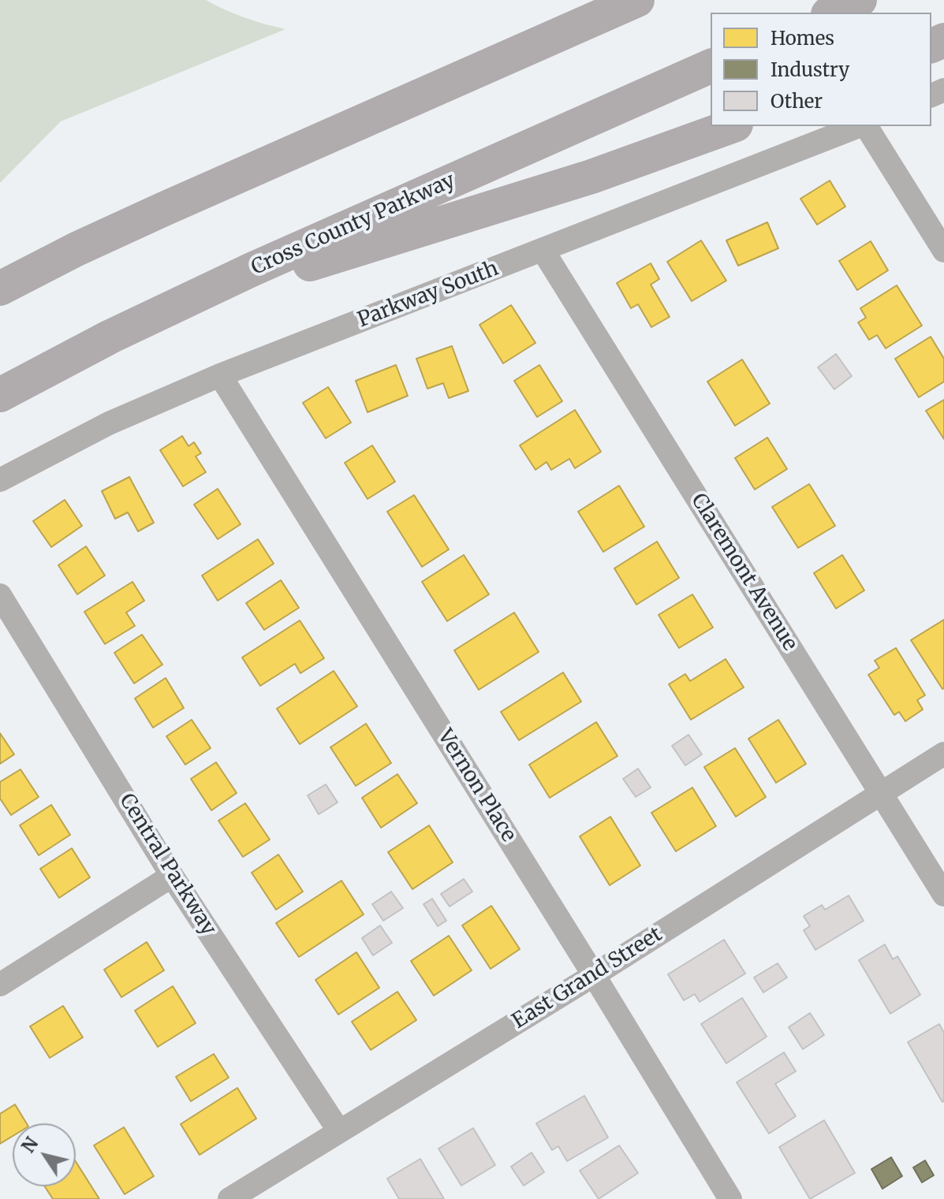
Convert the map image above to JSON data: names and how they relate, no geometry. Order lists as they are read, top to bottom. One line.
{"streets":{"highway":["Cross County Parkway"],"street":["Parkway South","Claremont Avenue","Vernon Place","Central Parkway","East Grand Street"]},"crossings":[["Parkway South","Claremont Avenue"],["Parkway South","Vernon Place"],["Claremont Avenue","East Grand Street"],["Vernon Place","East Grand Street"],["Central Parkway","East Grand Street"]],"legend":["Homes","Industry","Other"],"north":"top left"}
